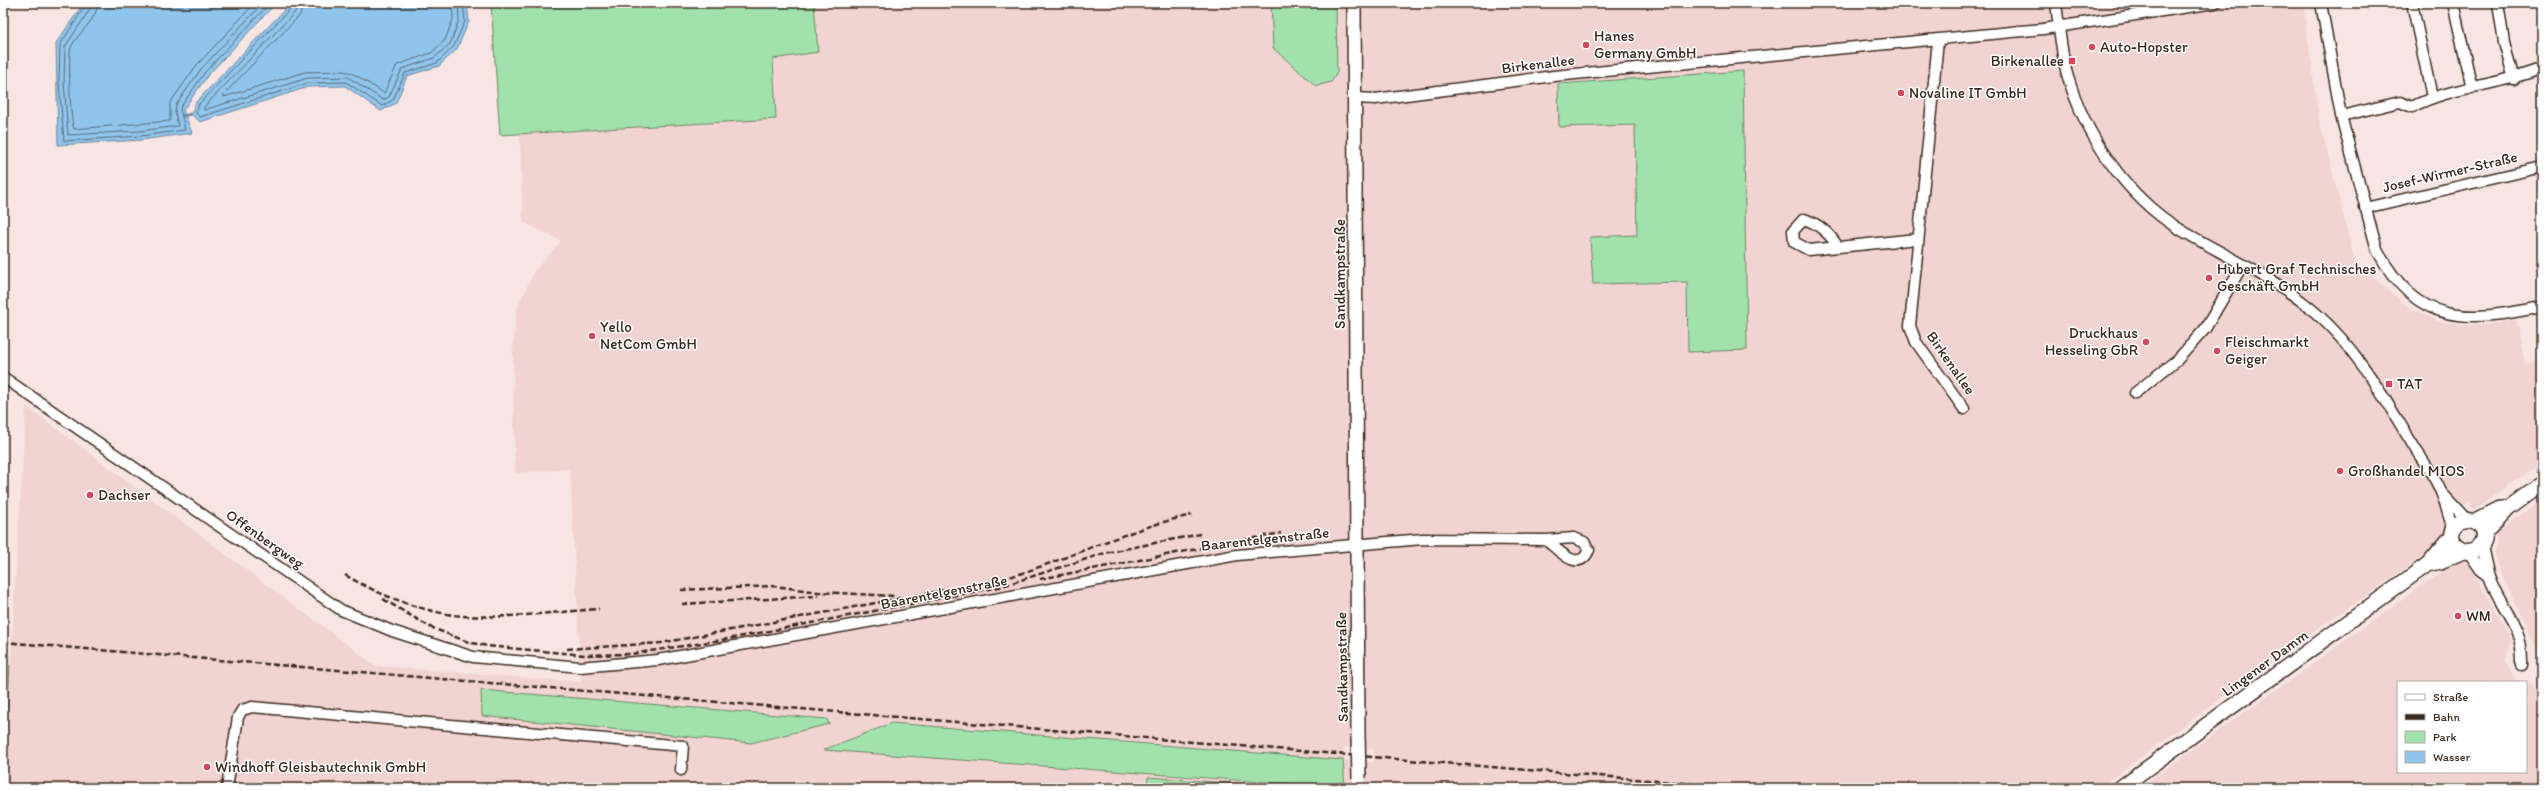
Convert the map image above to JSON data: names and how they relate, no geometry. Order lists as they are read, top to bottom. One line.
{"streets":{"main road":["Lingener Damm"],"street":["Birkenallee","Josef-Wirmer-Straße","Sandkampstraße","Offenbergweg","Baarentelgenstraße"]},"crossings":[["Birkenallee","Sandkampstraße"],["Sandkampstraße","Baarentelgenstraße"],["Offenbergweg","Baarentelgenstraße"]],"places":{"other":["Hanes Germany GmbH","Auto-Hopster","Novaline IT GmbH","Hubert Graf Technisches Geschäft GmbH","Yello NetCom GmbH","Druckhaus Hesseling GbR","Fleischmarkt Geiger","Großhandel MIOS","Dachser","WM","Windhoff Gleisbautechnik GmbH"],"transit":["Birkenallee","TAT"]},"legend":["Straße","Bahn","Park","Wasser"]}
